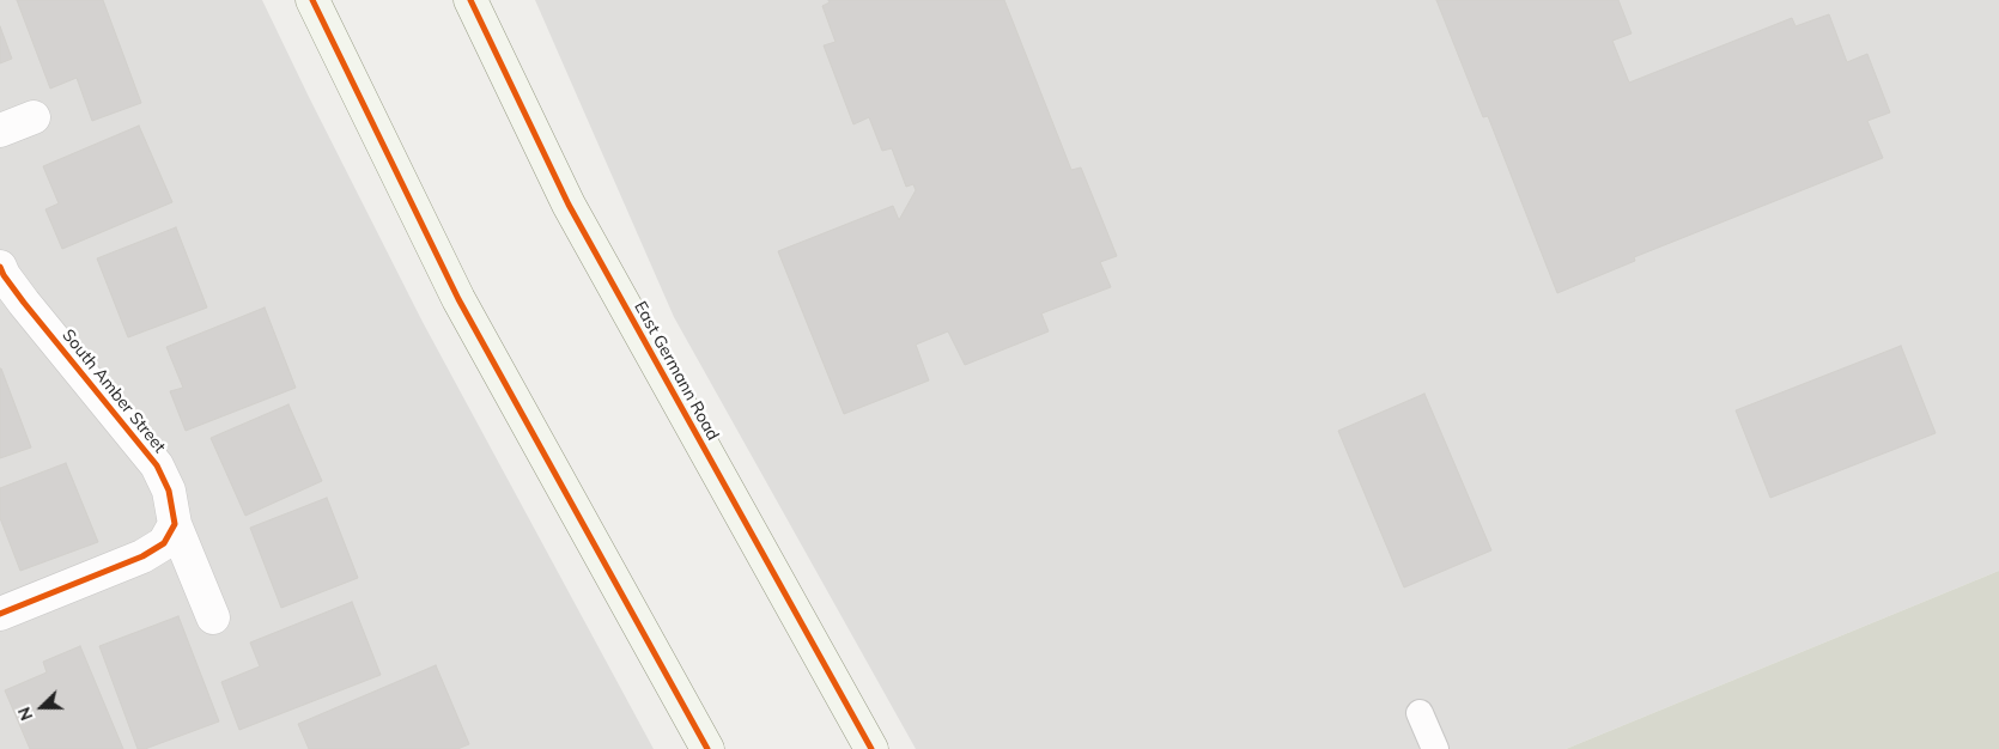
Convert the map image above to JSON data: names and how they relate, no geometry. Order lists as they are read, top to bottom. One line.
{"streets":{"main road":["East Germann Road"],"street":["South Amber Street"]},"north":"left"}
